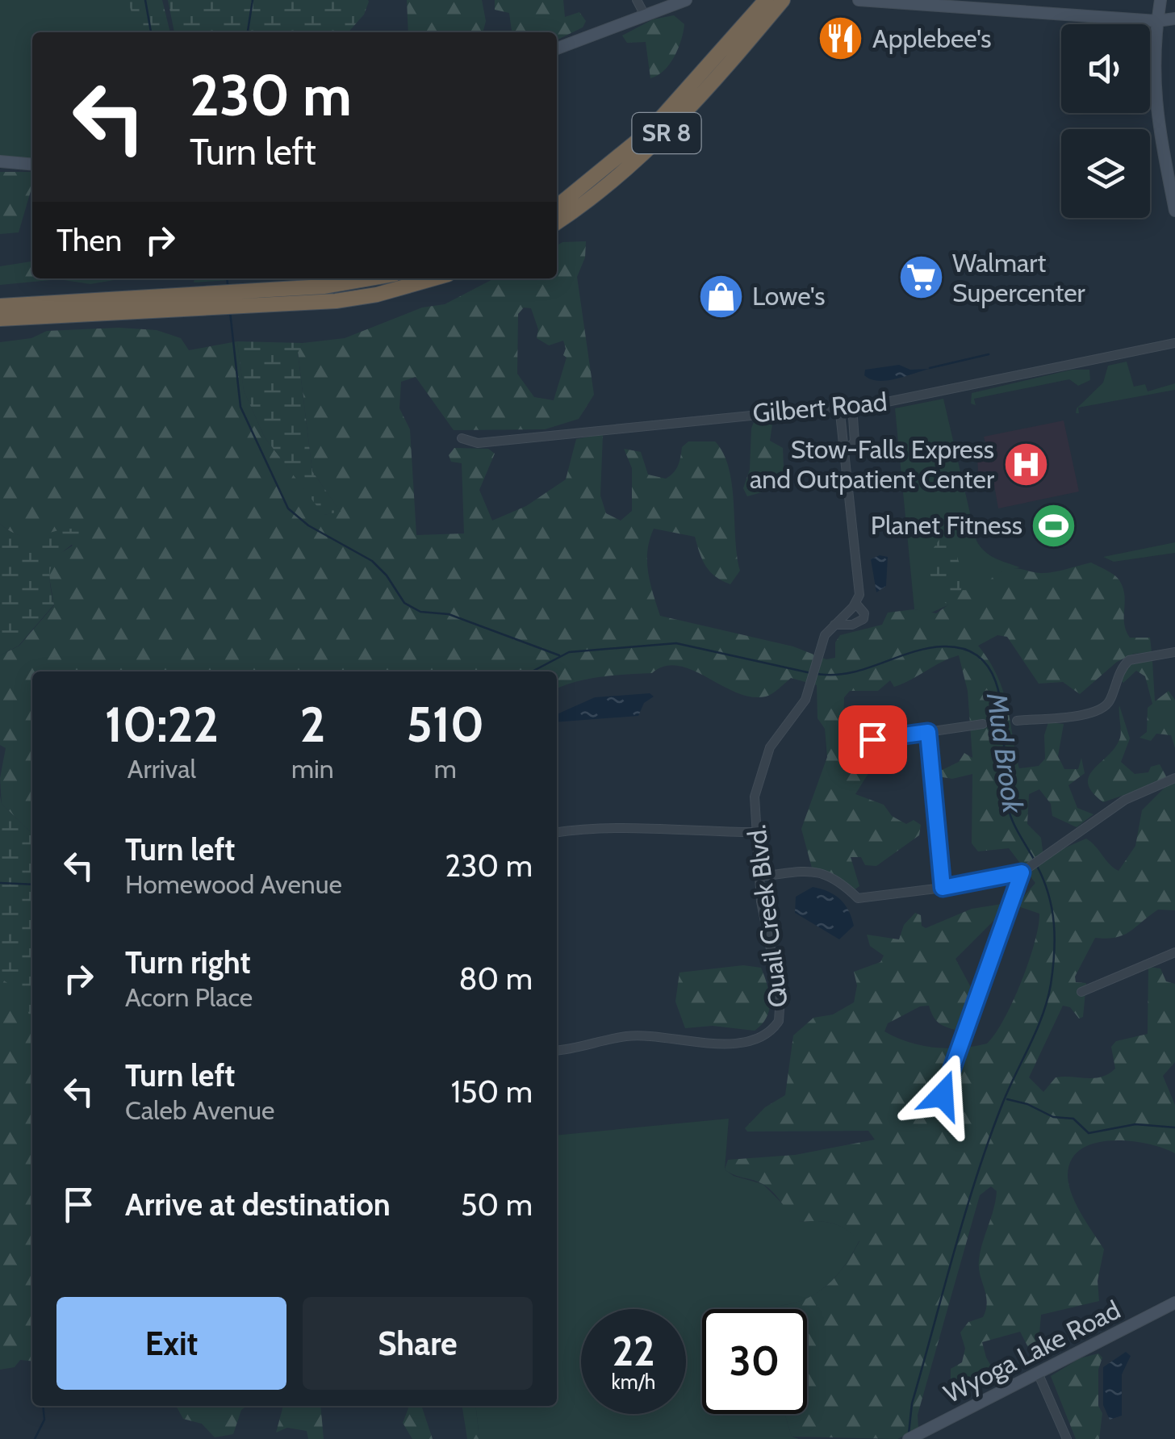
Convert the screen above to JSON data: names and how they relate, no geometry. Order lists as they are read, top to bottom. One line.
{"streets":{"highway":["SR 8"],"street":["Gilbert Road","Quail Creek Blvd.","Wyoga Lake Road"]},"water":["Mud Brook"],"places":{"restaurant":["Applebee's"],"supermarket":["Walmart Supercenter"],"shop":["Lowe's"],"hospital":["Stow-Falls Express and Outpatient Center"],"sports":["Planet Fitness"]},"page":{"turn":["230 m","Turn left"],"then":"Then","eta":["10:22","Arrival","2","min","510","m"],"list":[{"name":"Turn left","note":"Homewood Avenue","value":"230 m"},{"name":"Turn right","note":"Acorn Place","value":"80 m"},{"name":"Turn left","note":"Caleb Avenue","value":"150 m"},{"name":"Arrive at destination","value":"50 m"}],"buttons":["Exit","Share"],"speed":"22 km/h","limit":"30"}}
